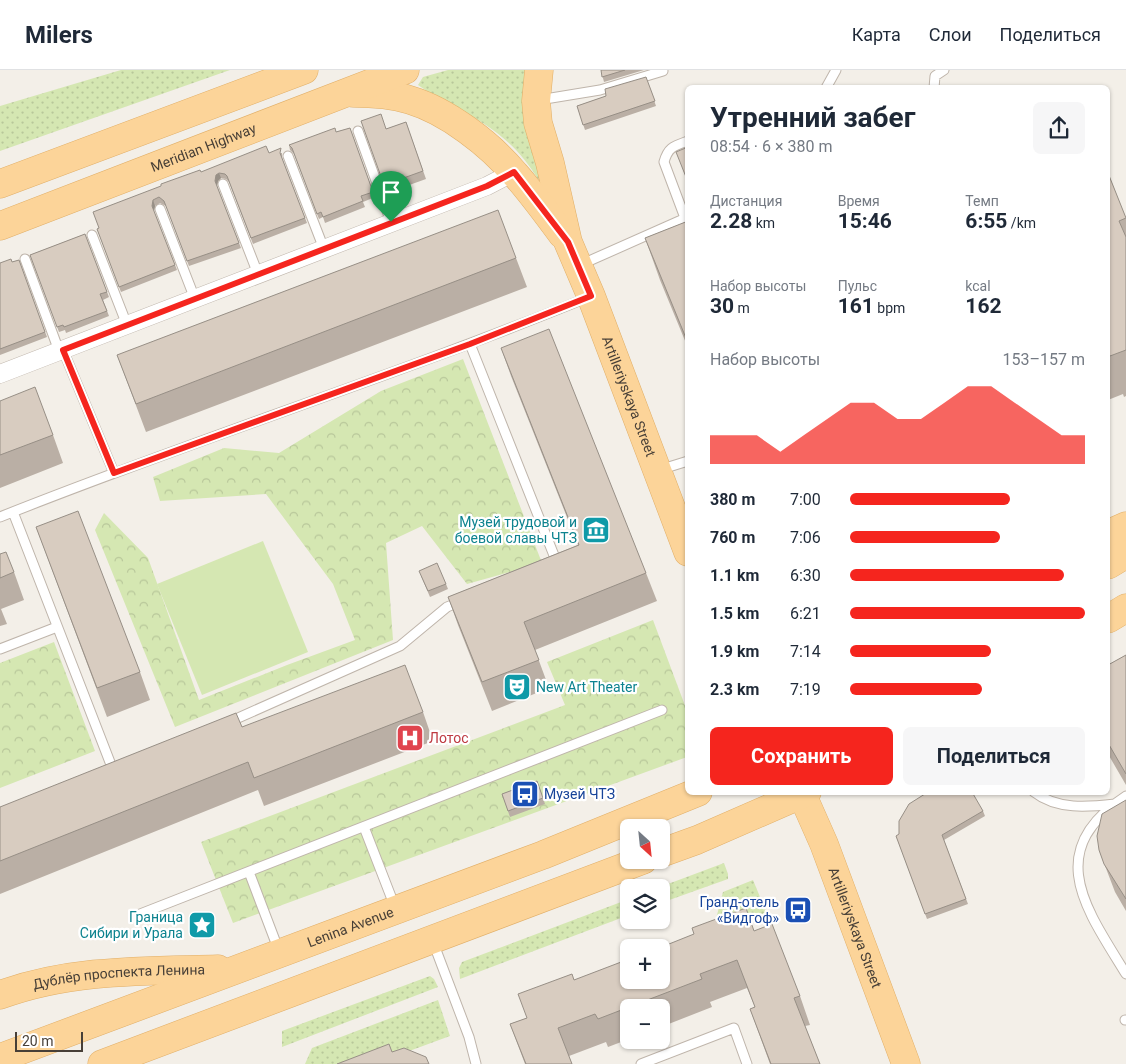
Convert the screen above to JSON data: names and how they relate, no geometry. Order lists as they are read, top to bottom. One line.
{"streets":{"main road":["Meridian Highway","Artilleriyskaya Street","Lenina Avenue","Дублёр проспекта Ленина"]},"crossings":[["Meridian Highway","Artilleriyskaya Street"],["Lenina Avenue","Дублёр проспекта Ленина"]],"places":{"museum":["Музей трудовой и боевой славы ЧТЗ"],"theatre":["New Art Theater"],"hospital":["Лотос"],"bus stop":["Музей ЧТЗ","Гранд-отель «Видгоф»"],"place":["Граница Сибири и Урала"]},"scale_bar":"20 m","north":"bottom right","page":{"header":"Milers","nav":["Карта","Слои","Поделиться"],"heading":["Утренний забег","08:54 · 6 × 380 m"],"stats":[["Дистанция","2.28 km"],["Время","15:46"],["Темп","6:55 /km"],["Набор высоты","30 m"],["Пульс","161 bpm"],["kcal","162"]],"chart":["Набор высоты","153–157 m"],"list":[{"name":"380 m","note":"7:00"},{"name":"760 m","note":"7:06"},{"name":"1.1 km","note":"6:30"},{"name":"1.5 km","note":"6:21"},{"name":"1.9 km","note":"7:14"},{"name":"2.3 km","note":"7:19"}],"buttons":["Сохранить","Поделиться"],"map_buttons":["+","−"],"scale":"20 m"}}
